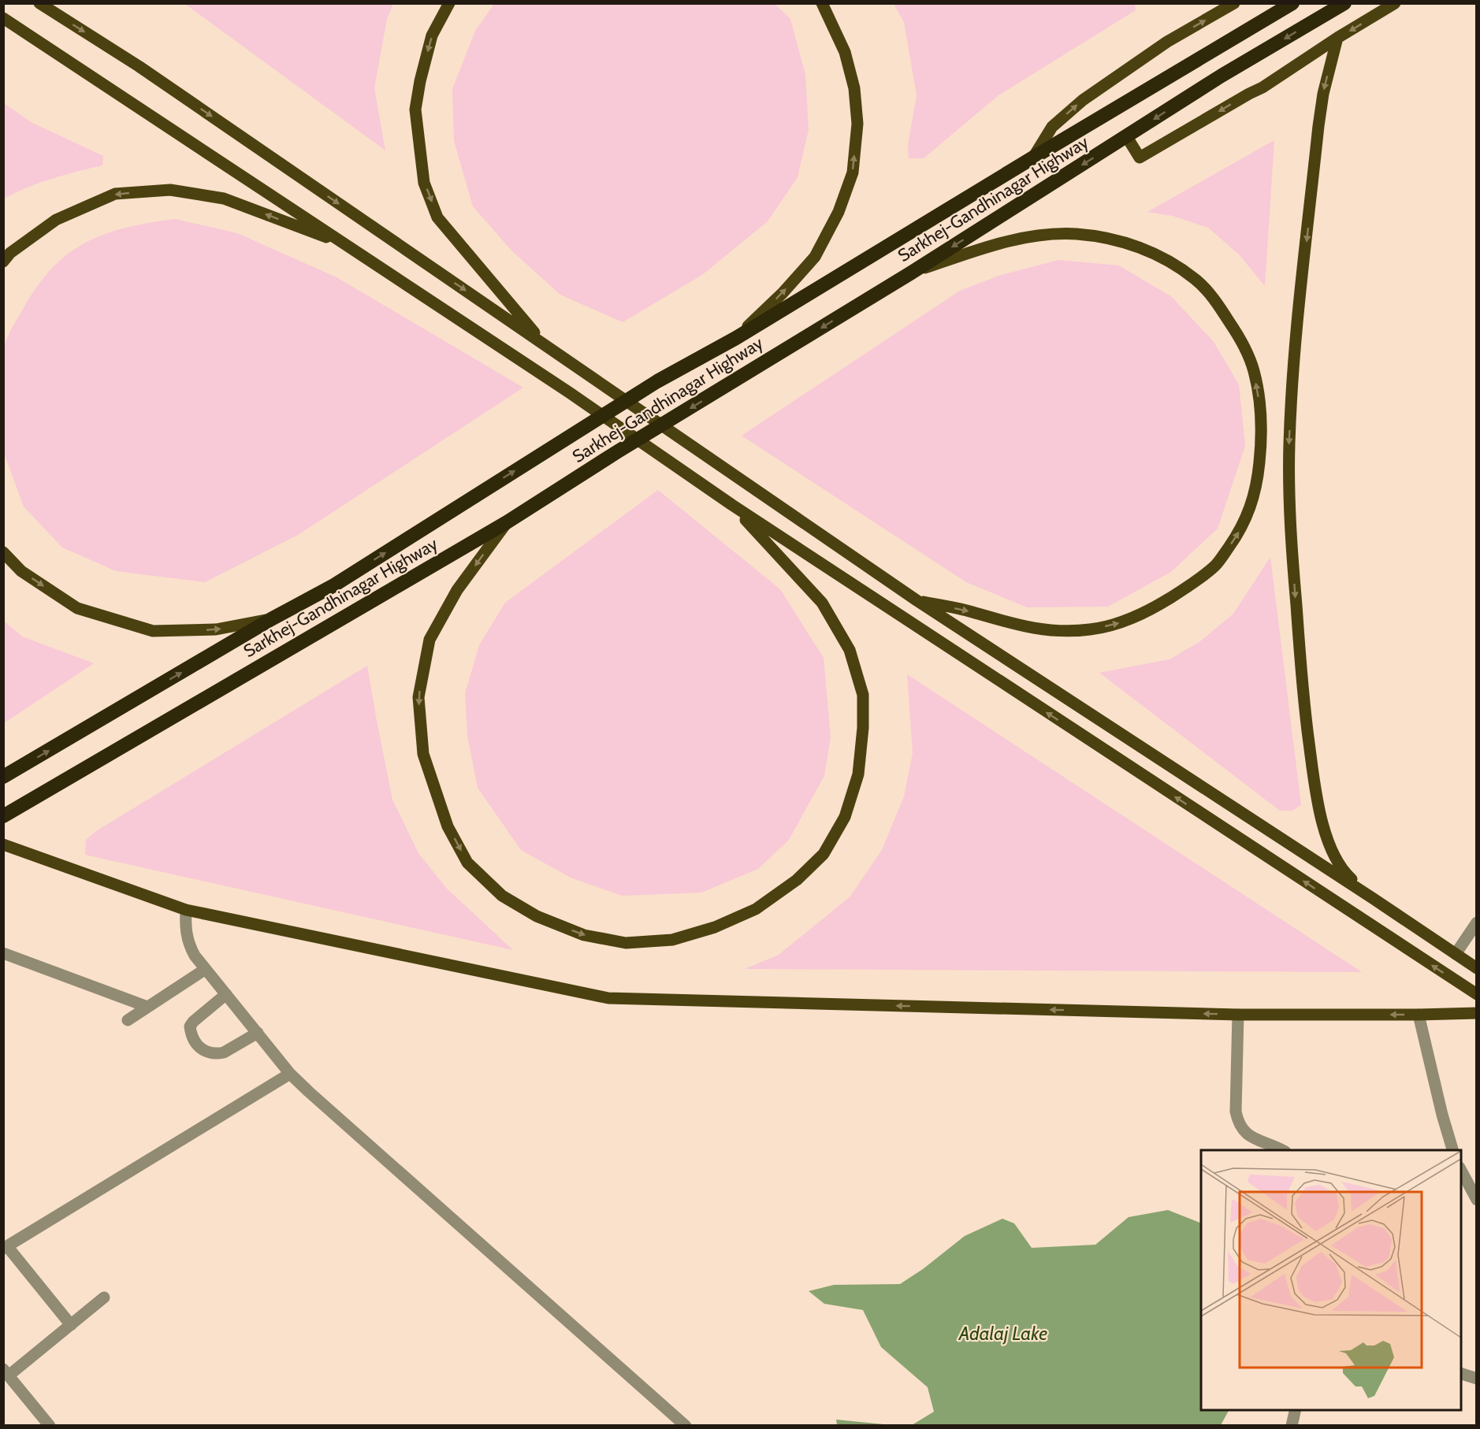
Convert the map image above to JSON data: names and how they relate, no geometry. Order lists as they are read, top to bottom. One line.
{"streets":{"highway":["Sarkhej-Gandhinagar Highway"]},"water":["Adalaj Lake"]}
